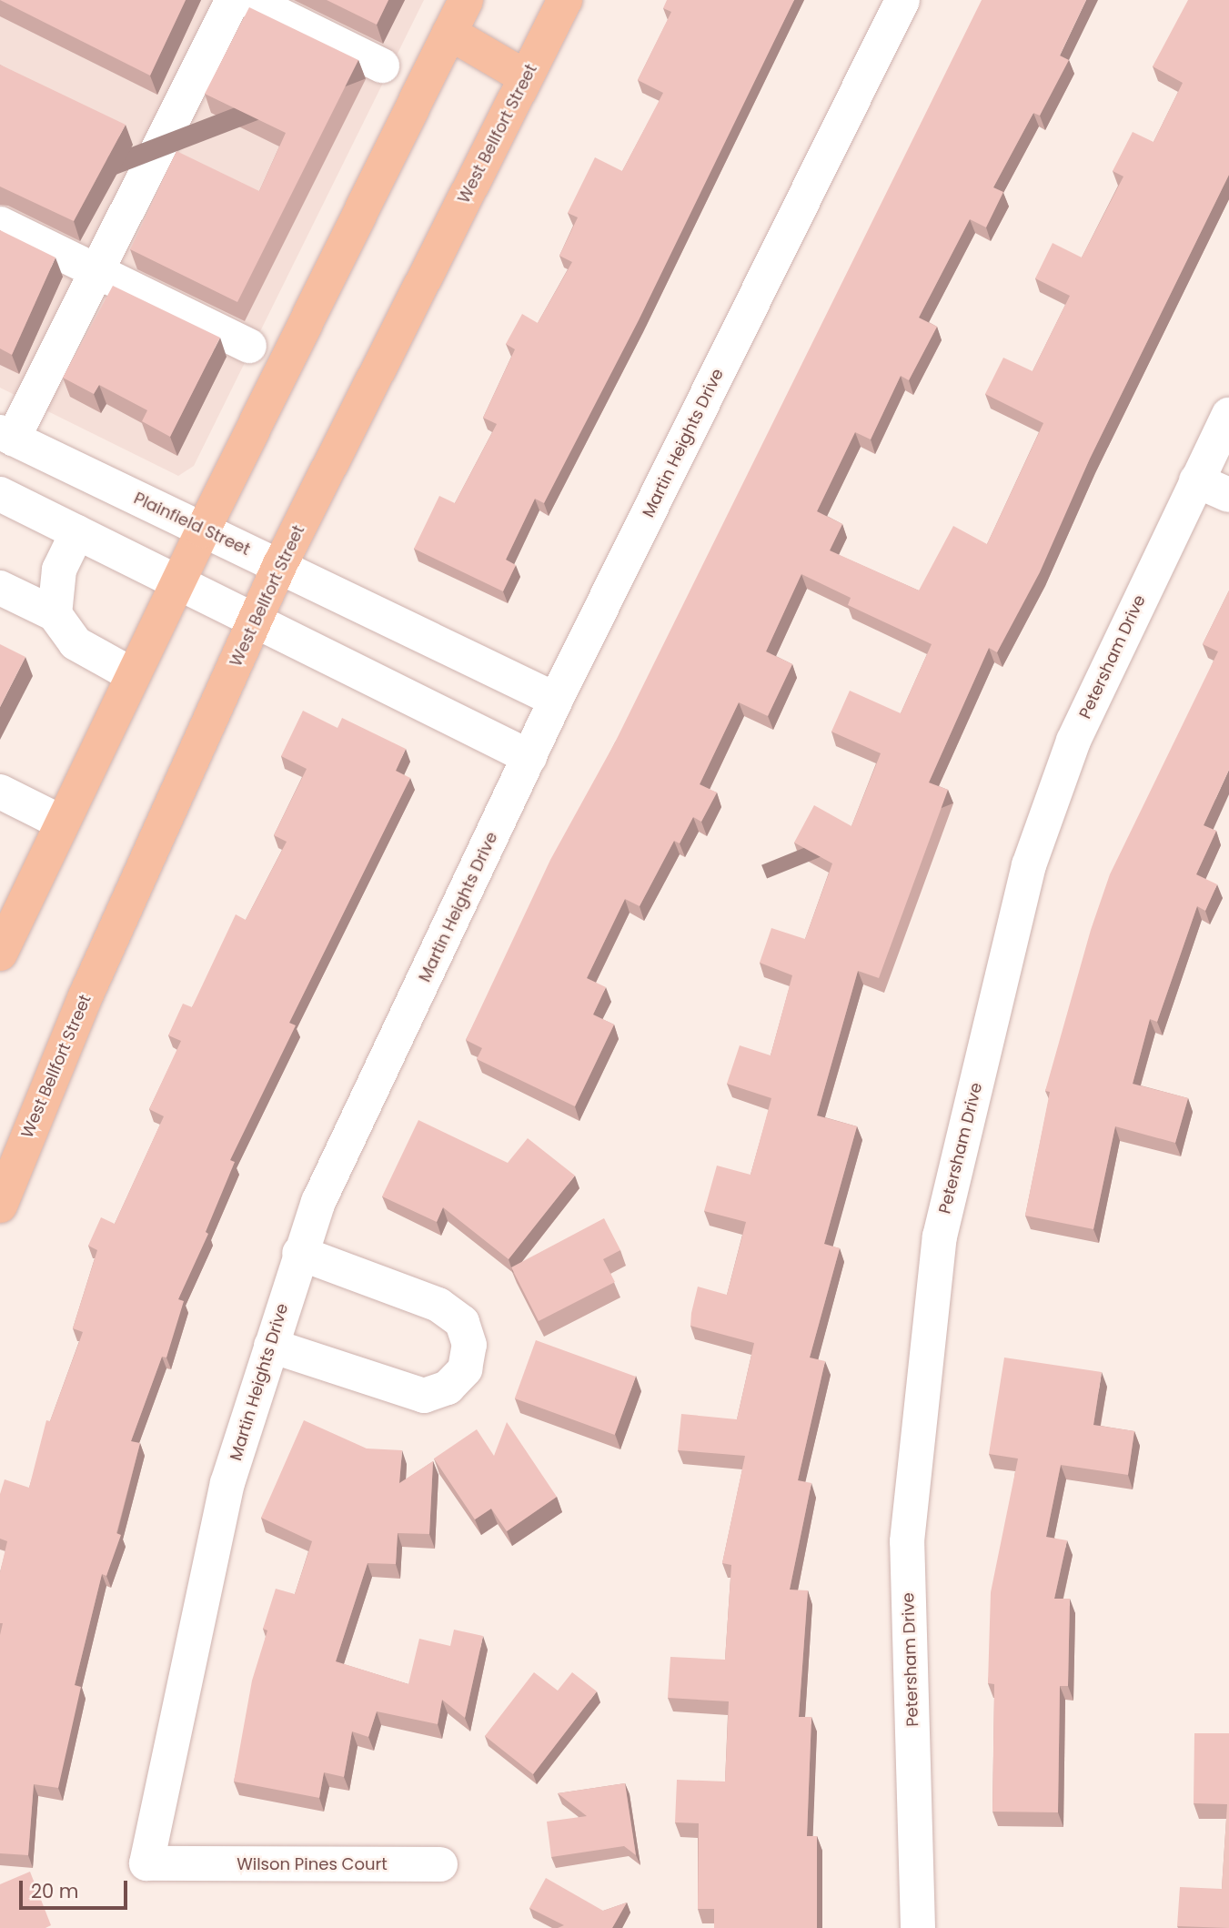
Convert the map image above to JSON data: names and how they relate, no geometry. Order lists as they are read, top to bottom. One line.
{"streets":{"main road":["West Bellfort Street"],"street":["Martin Heights Drive","Plainfield Street","Petersham Drive","Wilson Pines Court"]},"crossings":[["West Bellfort Street","Plainfield Street"],["Martin Heights Drive","Plainfield Street"],["Martin Heights Drive","Wilson Pines Court"]],"scale_bar":"20 m"}
